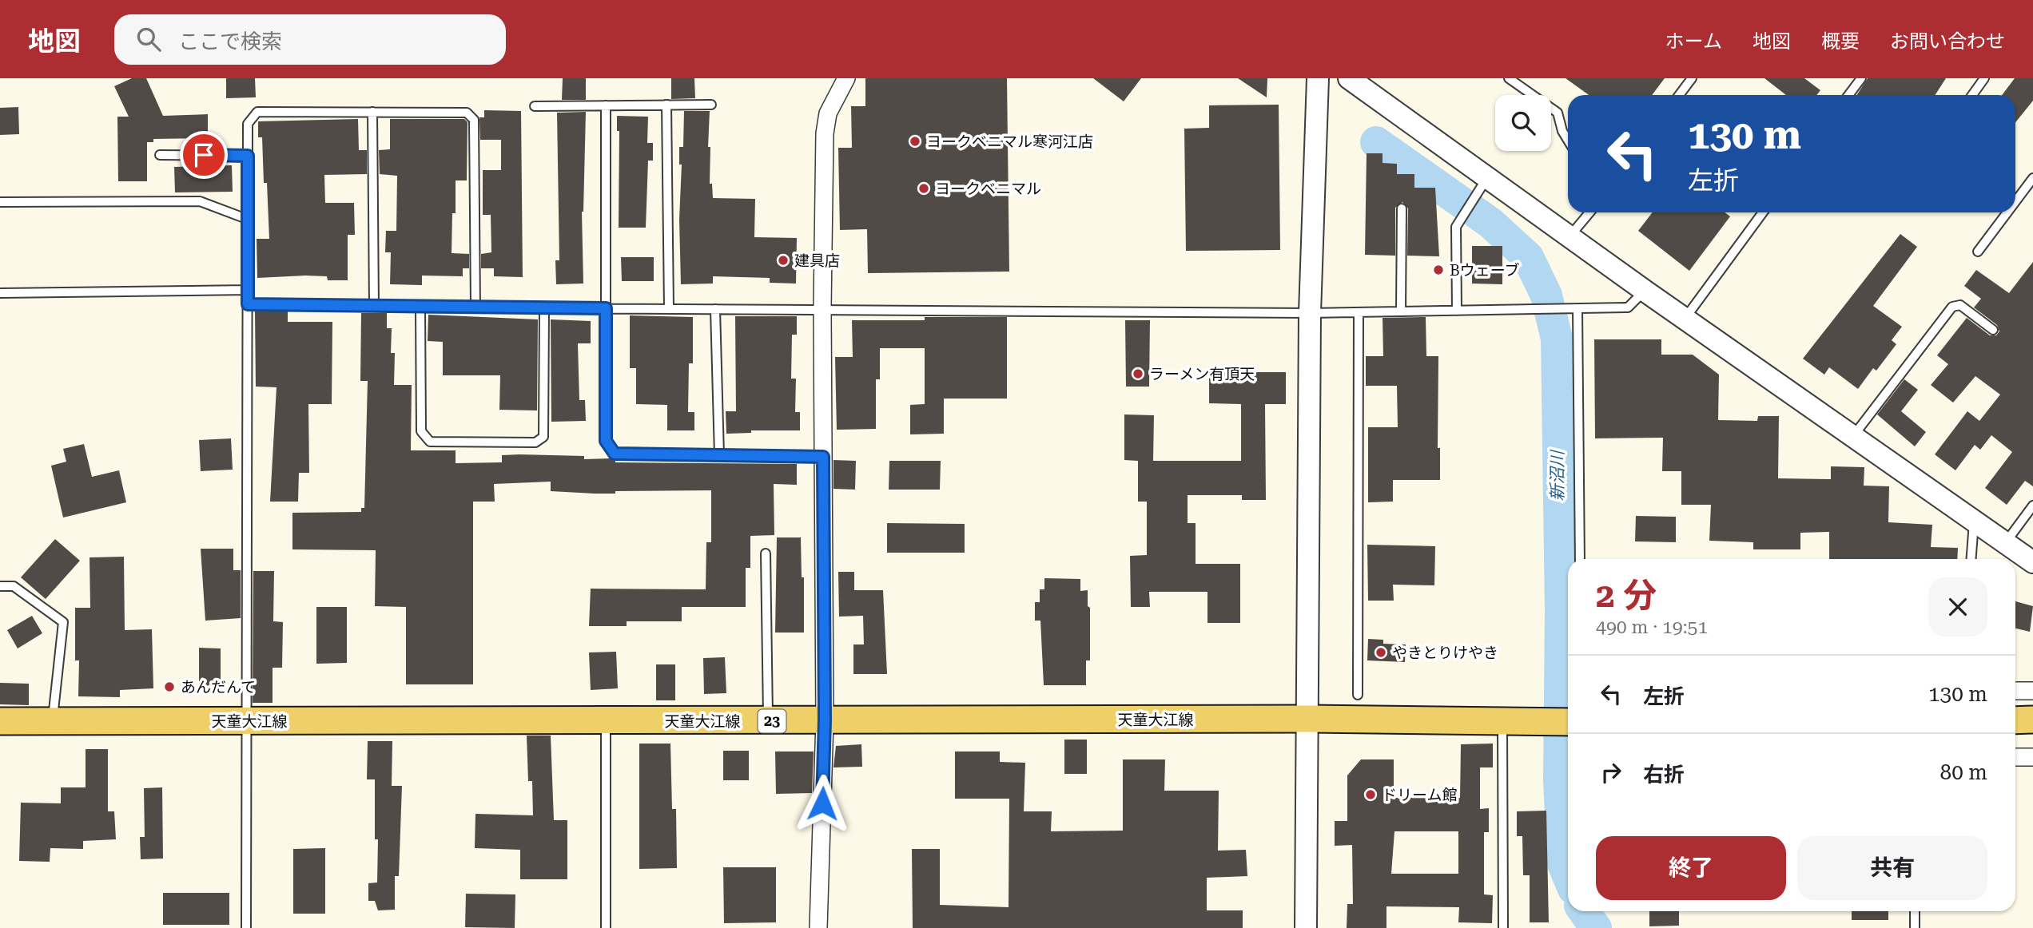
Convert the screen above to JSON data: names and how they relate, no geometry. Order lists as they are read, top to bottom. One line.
{"streets":{"main road":["天童大江線","23"]},"water":["新沼川"],"places":["ヨークベニマル寒河江店","ヨークベニマル","建具店","Bウェーブ","ラーメン有頂天","やきとりけやき","あんだんて","ドリーム館"],"page":{"header":"地図","search":"ここで検索","nav":["ホーム","地図","概要","お問い合わせ"],"turn":["130 m","左折"],"heading":["2 分","490 m · 19:51"],"list":[{"name":"左折","value":"130 m"},{"name":"右折","value":"80 m"}],"buttons":["終了","共有"]}}
